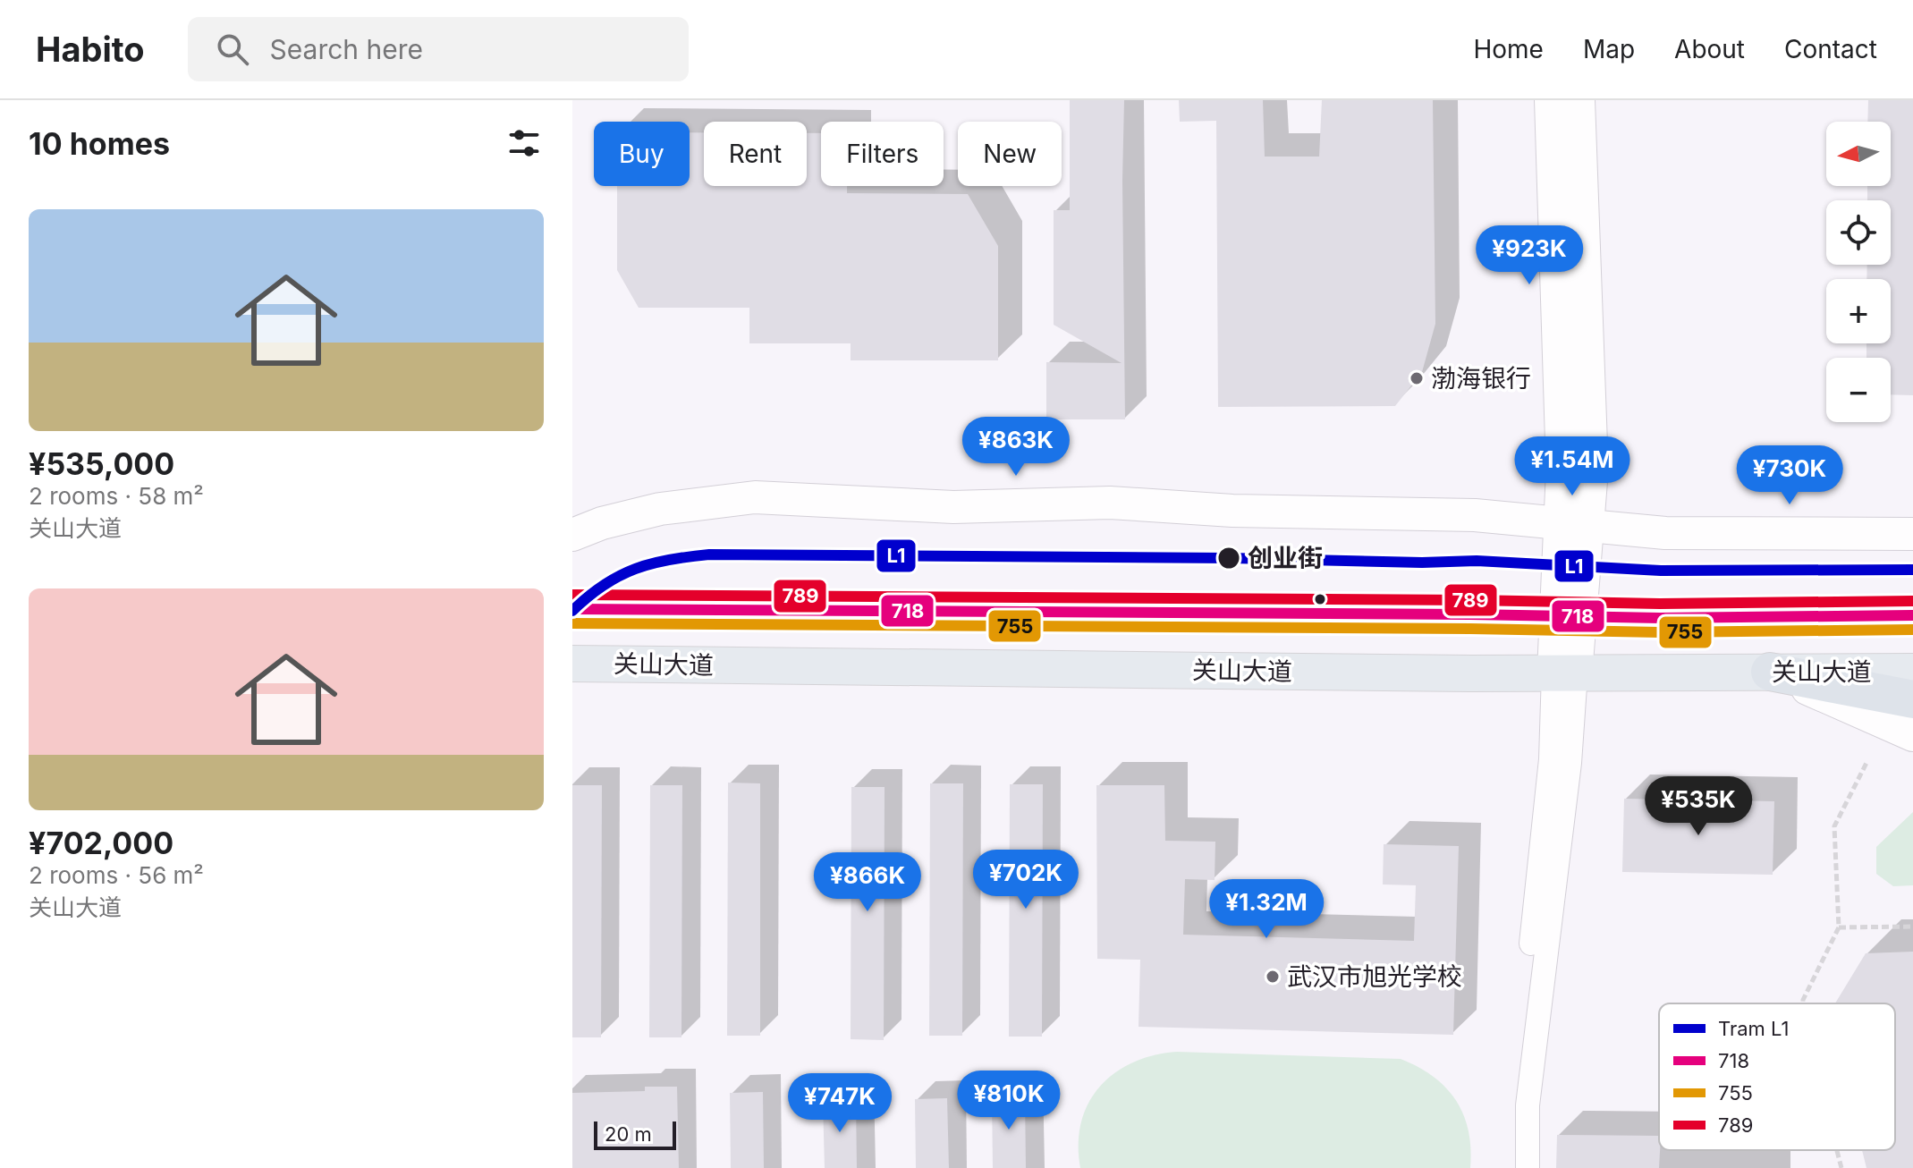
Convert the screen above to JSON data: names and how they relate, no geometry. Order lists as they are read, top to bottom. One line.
{"streets":{"main road":["关山大道"]},"places":["渤海银行","创业街","武汉市旭光学校"],"lines":["tram line L1","transit line 789","transit line 718","transit line 755"],"legend":["Tram L1","718","755","789"],"scale_bar":"20 m","north":"left","page":{"header":"Habito","search":"Search here","nav":["Home","Map","About","Contact"],"heading":"10 homes","map_buttons":["+","−"],"chip":["Buy","Rent","Filters","New"],"list":[{"name":"¥535,000","note":"2 rooms · 58 m² · 关山大道"},{"name":"¥702,000","note":"2 rooms · 56 m² · 关山大道"}],"price":["¥923K","¥863K","¥1.54M","¥730K","¥535K","¥702K","¥866K","¥1.32M","¥810K","¥747K"],"scale":"20 m"}}
